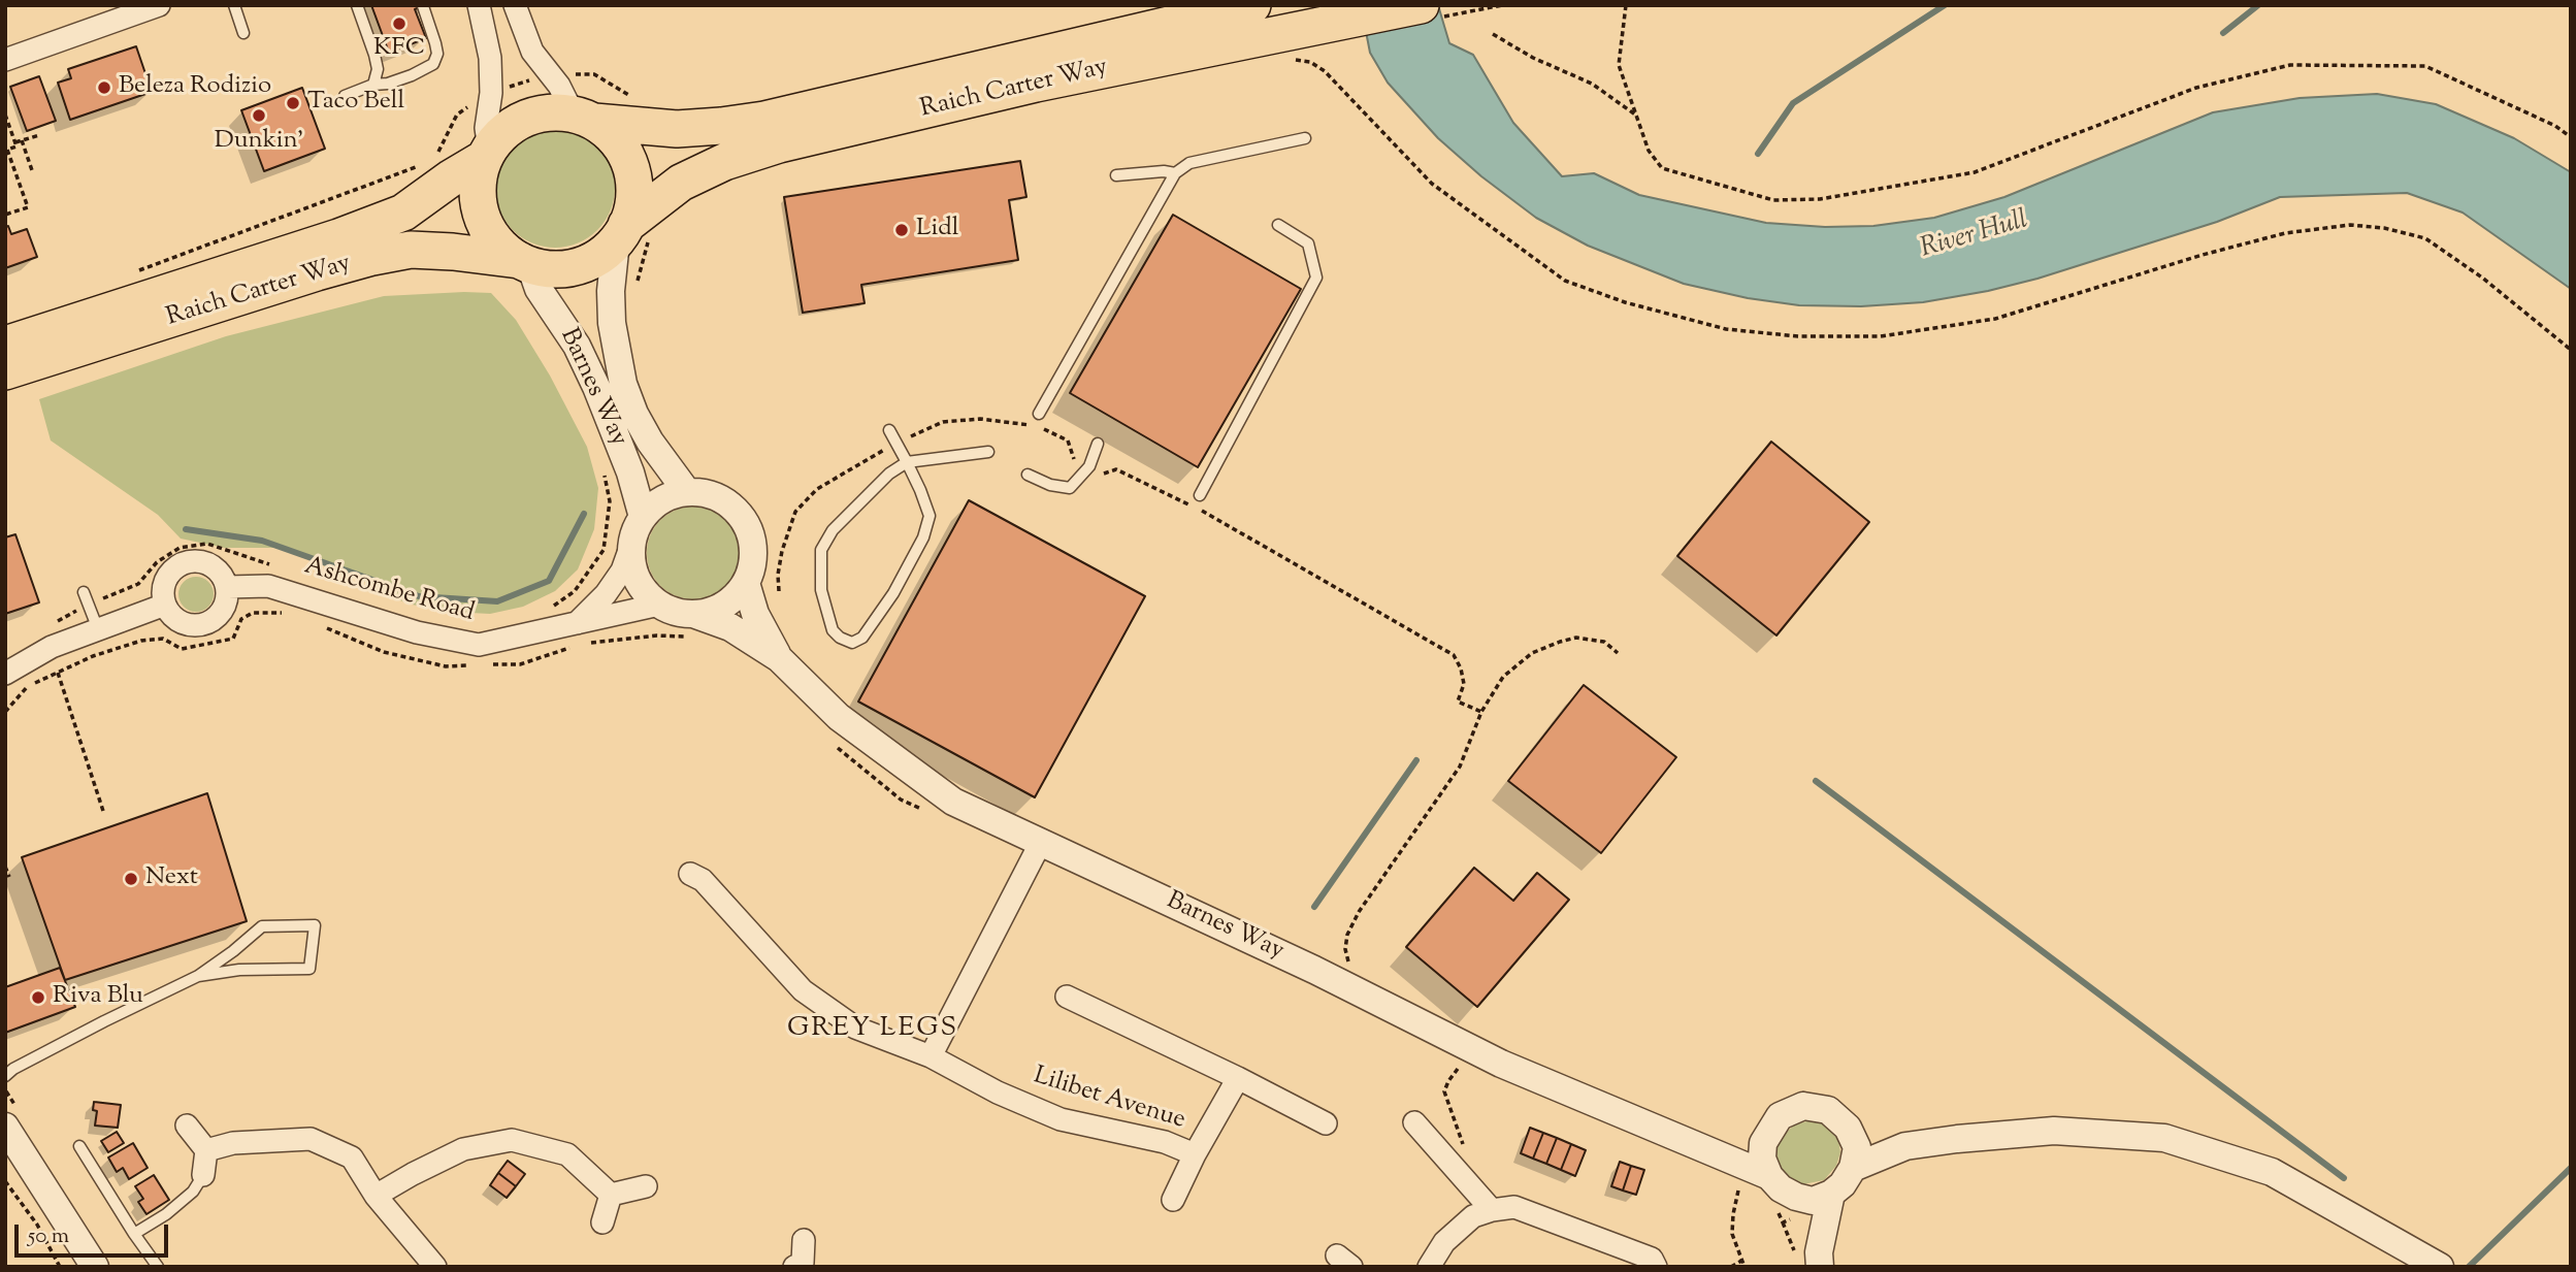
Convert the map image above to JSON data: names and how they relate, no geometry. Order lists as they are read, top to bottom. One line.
{"streets":{"highway":["Raich Carter Way"],"street":["Barnes Way","Ashcombe Road","Lilibet Avenue"]},"crossings":[["Raich Carter Way","Barnes Way"],["Barnes Way","Ashcombe Road"]],"districts":["GREY LEGS"],"water":["River Hull"],"places":["KFC","Beleza Rodizio","Taco Bell","Dunkin'","Lidl","Next","Riva Blu"],"scale_bar":"50 m"}
